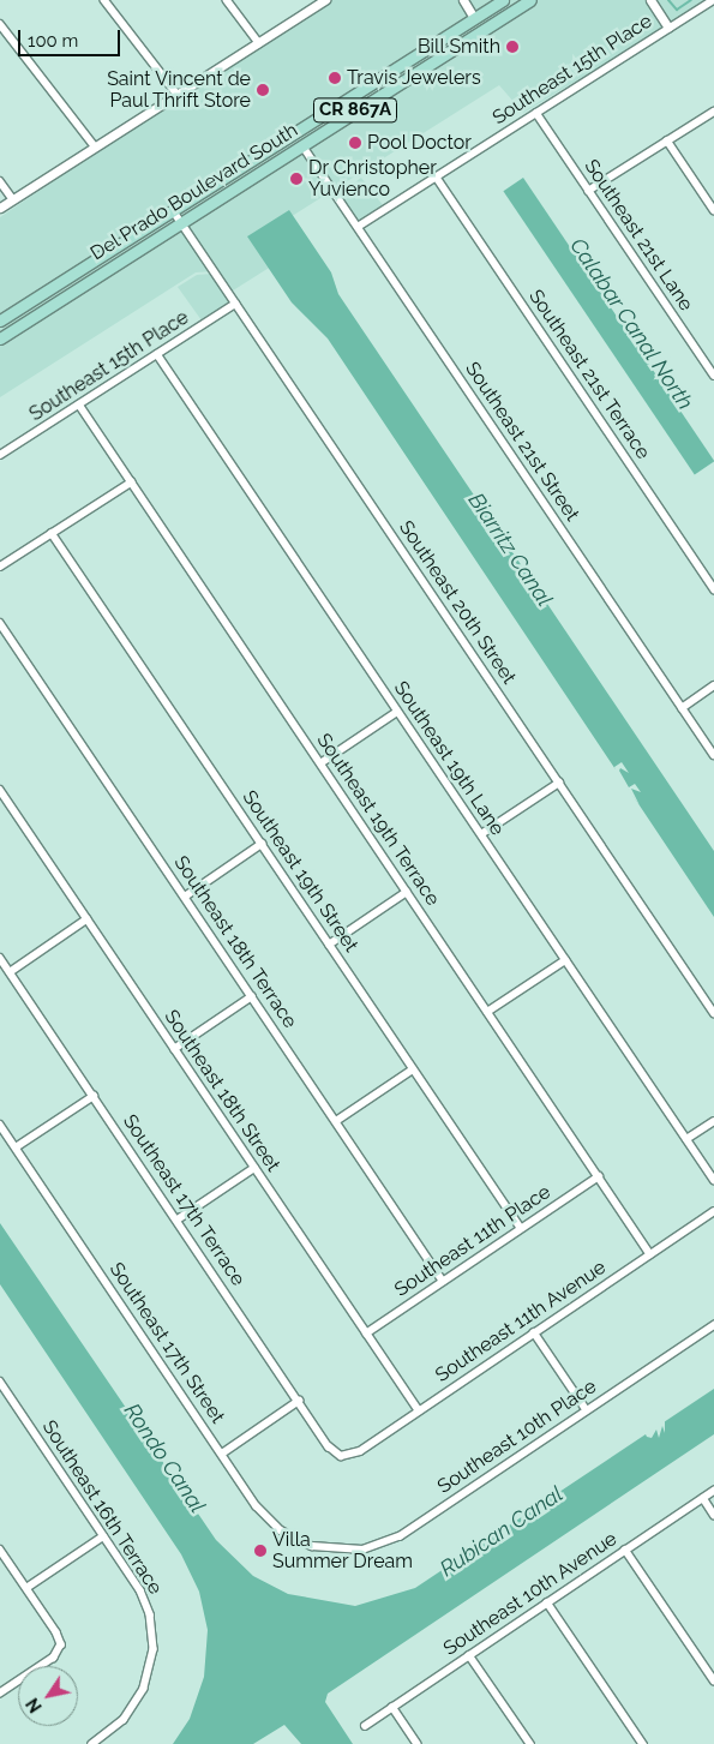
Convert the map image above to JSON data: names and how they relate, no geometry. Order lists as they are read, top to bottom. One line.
{"streets":{"main road":["CR 867A","Del Prado Boulevard South"],"street":["Southeast 15th Place","Southeast 21st Lane","Southeast 21st Terrace","Southeast 21st Street","Southeast 20th Street","Southeast 19th Lane","Southeast 19th Terrace","Southeast 19th Street","Southeast 18th Terrace","Southeast 18th Street","Southeast 17th Terrace","Southeast 11th Place","Southeast 11th Avenue","Southeast 17th Street","Southeast 10th Place","Southeast 16th Terrace","Southeast 10th Avenue"]},"crossings":[["Southeast 15th Place","Southeast 21st Lane"],["Southeast 15th Place","Southeast 21st Terrace"],["Southeast 15th Place","Southeast 21st Street"],["Southeast 15th Place","Southeast 20th Street"],["Southeast 15th Place","Southeast 19th Lane"],["Southeast 15th Place","Southeast 19th Terrace"],["Del Prado Boulevard South","Southeast 21st Street"],["Del Prado Boulevard South","Southeast 20th Street"],["Southeast 19th Terrace","Southeast 11th Place"],["Southeast 19th Terrace","Southeast 11th Avenue"],["Southeast 19th Street","Southeast 11th Place"],["Southeast 18th Terrace","Southeast 11th Place"],["Southeast 18th Street","Southeast 11th Place"],["Southeast 18th Street","Southeast 11th Avenue"],["Southeast 17th Terrace","Southeast 11th Avenue"],["Southeast 17th Street","Southeast 10th Place"]],"water":["Calabar Canal North","Biarritz Canal","Rondo Canal","Rubican Canal"],"places":["Bill Smith","Travis Jewelers","Saint Vincent de Paul Thrift Store","Pool Doctor","Dr Christopher Yuvienco","Villa Summer Dream"],"scale_bar":"100 m","north":"bottom left"}
